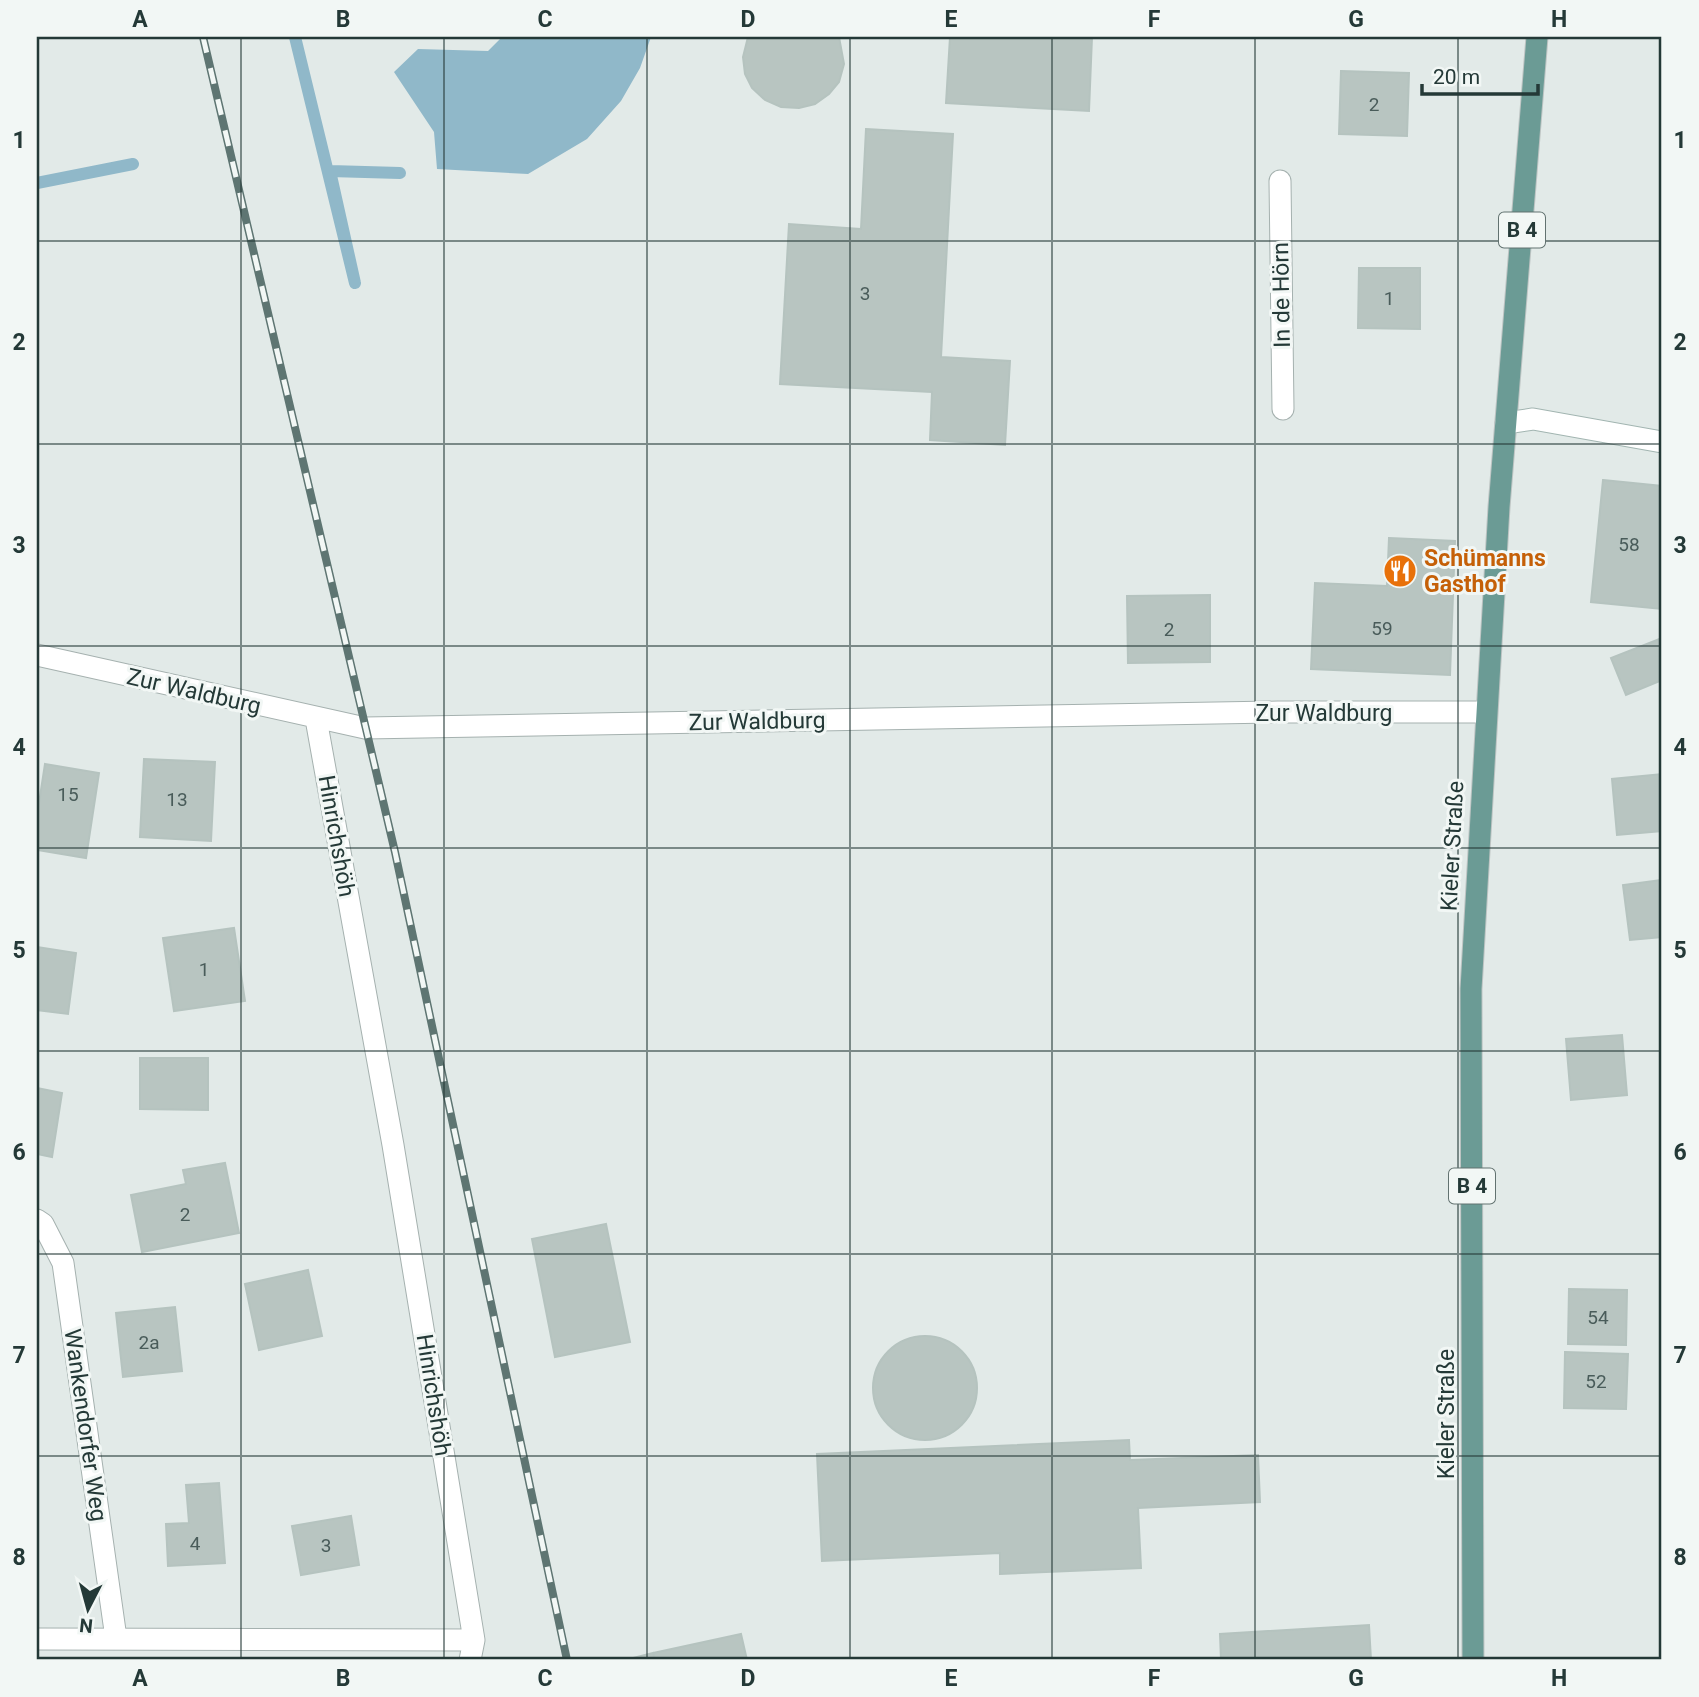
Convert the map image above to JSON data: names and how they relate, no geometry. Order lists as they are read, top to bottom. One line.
{"streets":{"main road":["B 4","Kieler Straße"],"street":["In de Hörn","Zur Waldburg","Hinrichshöh","Wankendorfer Weg"]},"crossings":[["Zur Waldburg","Hinrichshöh"],["Zur Waldburg","Kieler Straße"],["Hinrichshöh","Wankendorfer Weg"]],"places":{"restaurant":["Schümanns Gasthof"]},"house_numbers":["2","3","1","58","59","2","15","13","1","2","54","2a","52","4","3"],"scale_bar":"20 m","north":"bottom","grid":{"columns":["A","B","C","D","E","F","G","H"],"rows":["1","2","3","4","5","6","7","8"]}}
